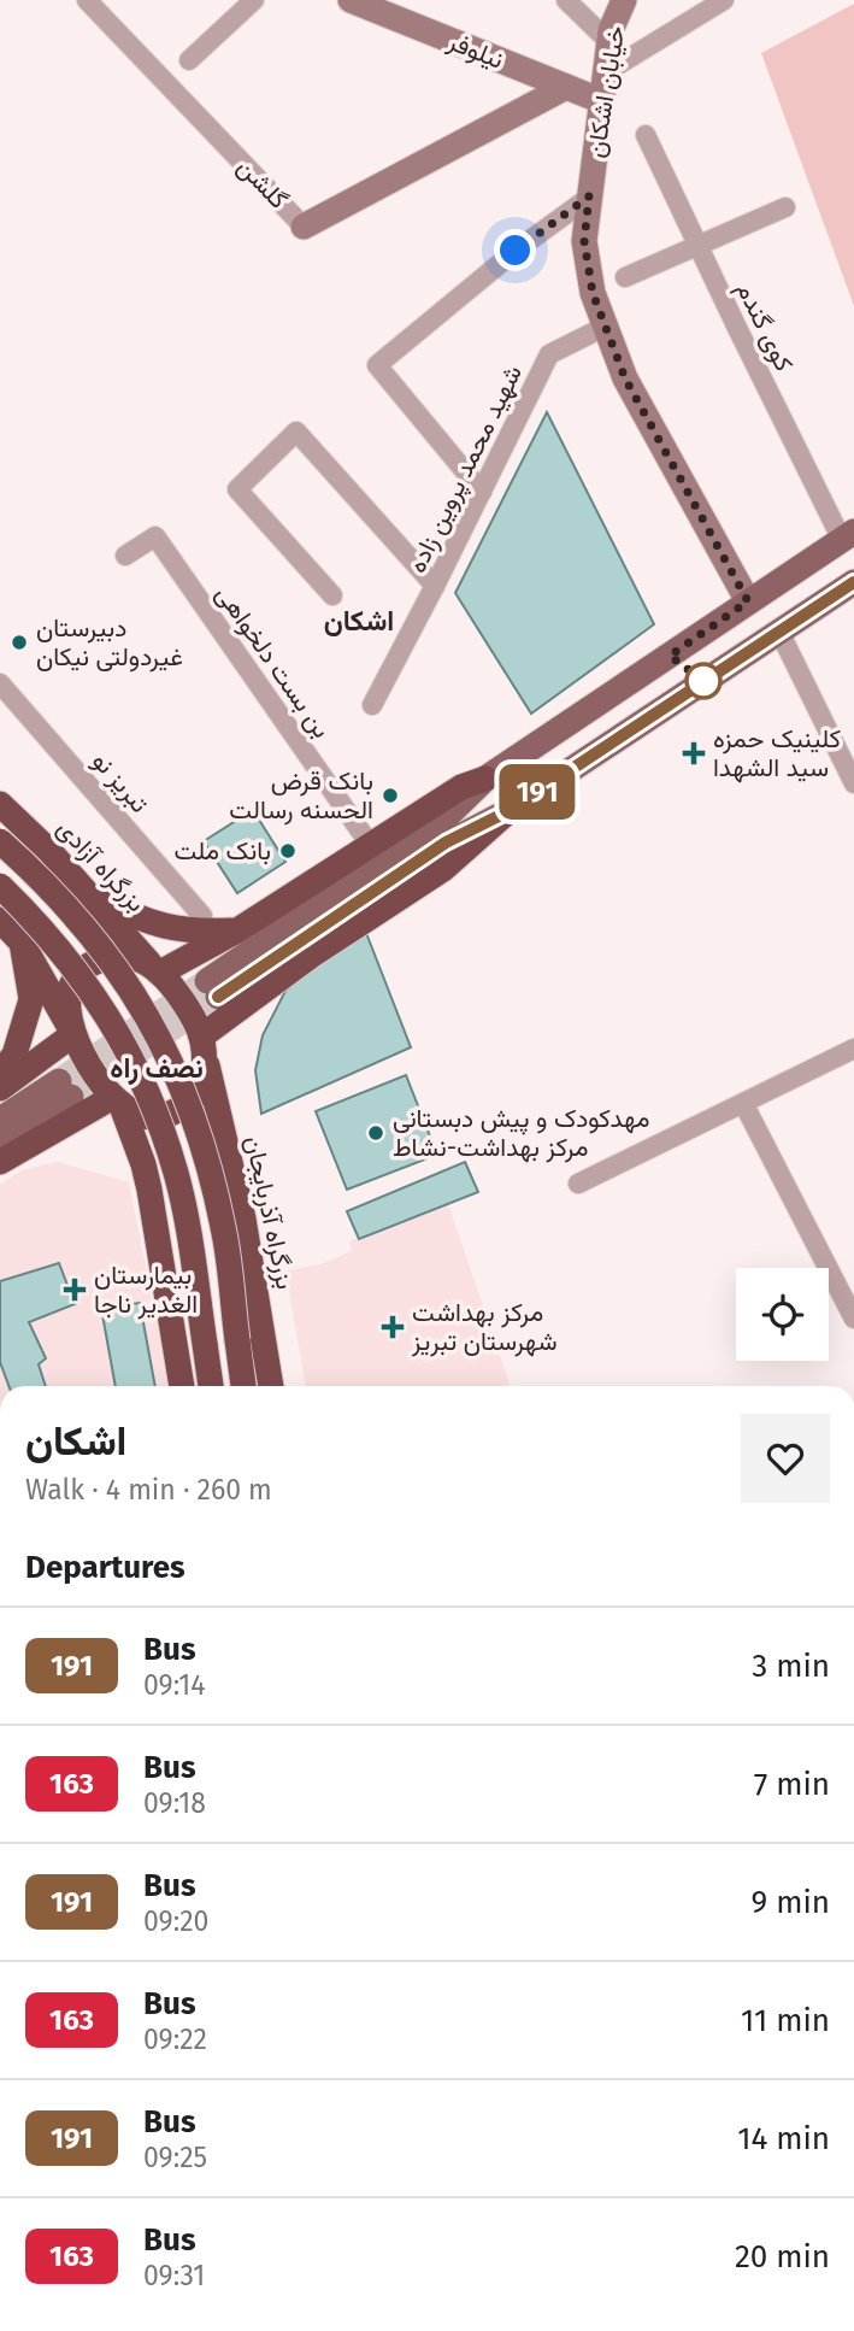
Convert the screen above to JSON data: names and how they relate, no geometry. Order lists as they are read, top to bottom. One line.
{"streets":{"highway":["بزرگراه آزادی","بزرگراه آذربایجان"],"main road":["نیلوفر","خیابان اشکان","گلشن"],"street":["کوی گندم","شهید محمد پروین زاده","بن بست دلخواهی","تبریز نو"]},"crossings":[["نیلوفر","خیابان اشکان"],["نیلوفر","گلشن"],["خیابان اشکان","شهید محمد پروین زاده"],["بزرگراه آزادی","بزرگراه آذربایجان"]],"districts":["اشکان","نصف راه"],"places":{"other":["دبیرستان غیردولتی نیکان","بانک قرض الحسنه رسالت","بانک ملت","مهدکودک و پیش دبستانی مرکز بهداشت-نشاط"],"health":["کلینیک حمزه سید الشهدا","بیمارستان الغدیر ناجا","مرکز بهداشت شهرستان تبریز"]},"lines":["bus line 191"],"page":{"on_map":"191","heading":[["اشکان","Walk · 4 min · 260 m"],"Departures"],"list":[{"mark":"191","name":"Bus","note":"09:14","value":"3 min"},{"mark":"163","name":"Bus","note":"09:18","value":"7 min"},{"mark":"191","name":"Bus","note":"09:20","value":"9 min"},{"mark":"163","name":"Bus","note":"09:22","value":"11 min"},{"mark":"191","name":"Bus","note":"09:25","value":"14 min"},{"mark":"163","name":"Bus","note":"09:31","value":"20 min"}]}}
